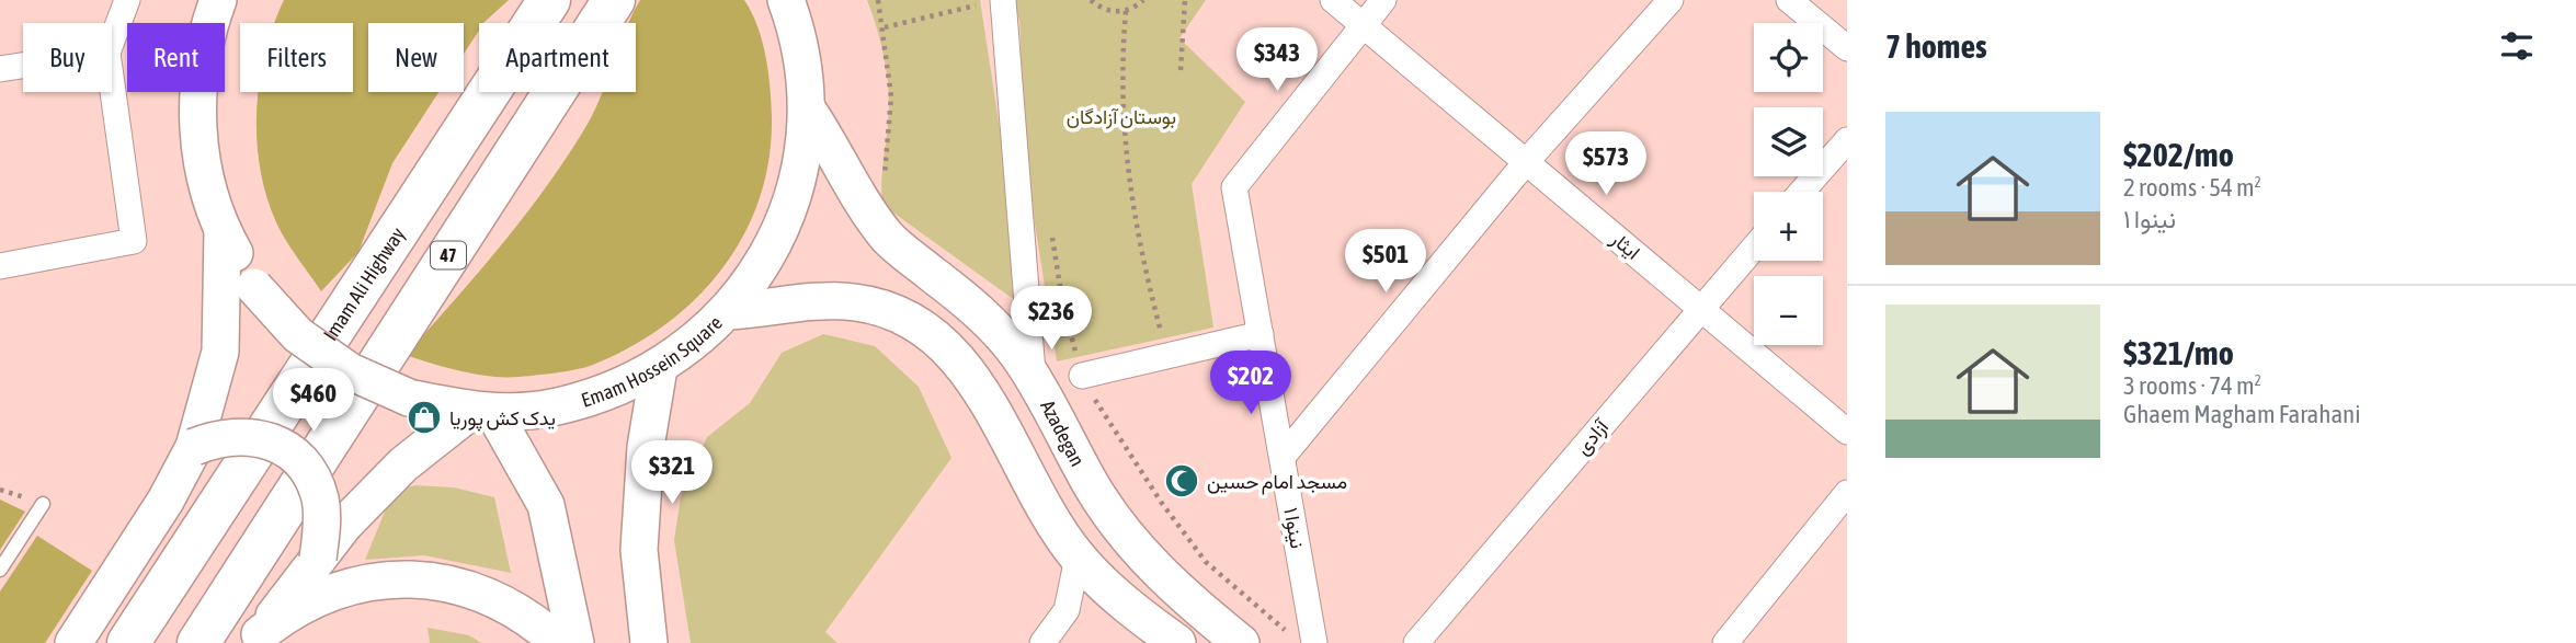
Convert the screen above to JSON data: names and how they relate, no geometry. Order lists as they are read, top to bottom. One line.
{"streets":{"highway":["47","Imam Ali Highway"],"main road":["Emam Hossein Square","Azadegan"],"street":["ایثار","آزادی","نینوا ۱"]},"crossings":[["ایثار","آزادی"],["ایثار","نینوا ۱"],["Emam Hossein Square","Azadegan"]],"parks":["بوستان آزادگان"],"places":{"shop":["یدک کش پوریا"],"mosque":["مسجد امام حسین"]},"page":{"heading":"7 homes","map_buttons":["+","−"],"chip":["Buy","Rent","Filters","New","Apartment"],"price":["$343","$573","$501","$236","$202","$460","$321"],"list":[{"name":"$202/mo","note":"2 rooms · 54 m² · نینوا ۱"},{"name":"$321/mo","note":"3 rooms · 74 m² · Ghaem Magham Farahani"}]}}
